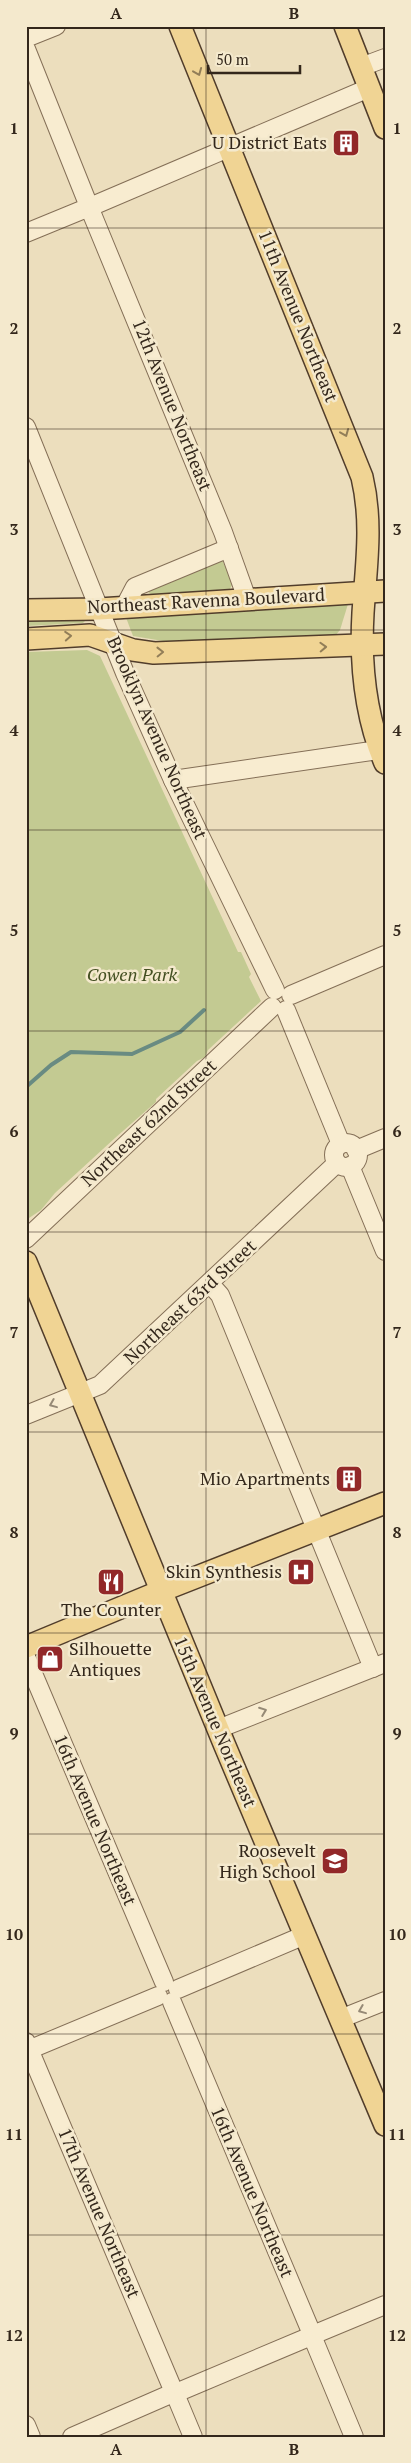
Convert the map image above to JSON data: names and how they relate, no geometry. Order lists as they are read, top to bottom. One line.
{"streets":{"main road":["11th Avenue Northeast","Northeast Ravenna Boulevard","15th Avenue Northeast"],"street":["12th Avenue Northeast","Brooklyn Avenue Northeast","Northeast 62nd Street","Northeast 63rd Street","16th Avenue Northeast","17th Avenue Northeast"]},"crossings":[["11th Avenue Northeast","Northeast Ravenna Boulevard"],["12th Avenue Northeast","Northeast Ravenna Boulevard"],["Northeast Ravenna Boulevard","Brooklyn Avenue Northeast"],["Brooklyn Avenue Northeast","Northeast 62nd Street"],["Brooklyn Avenue Northeast","Northeast 63rd Street"],["Northeast 63rd Street","15th Avenue Northeast"]],"one_way":["11th Avenue Northeast"],"parks":["Cowen Park"],"places":{"building":["U District Eats","Mio Apartments"],"hospital":["Skin Synthesis"],"restaurant":["The Counter"],"shop":["Silhouette Antiques"],"school or university":["Roosevelt High School"]},"scale_bar":"50 m","grid":{"columns":["A","B"],"rows":["1","2","3","4","5","6","7","8","9","10","11","12"]}}
